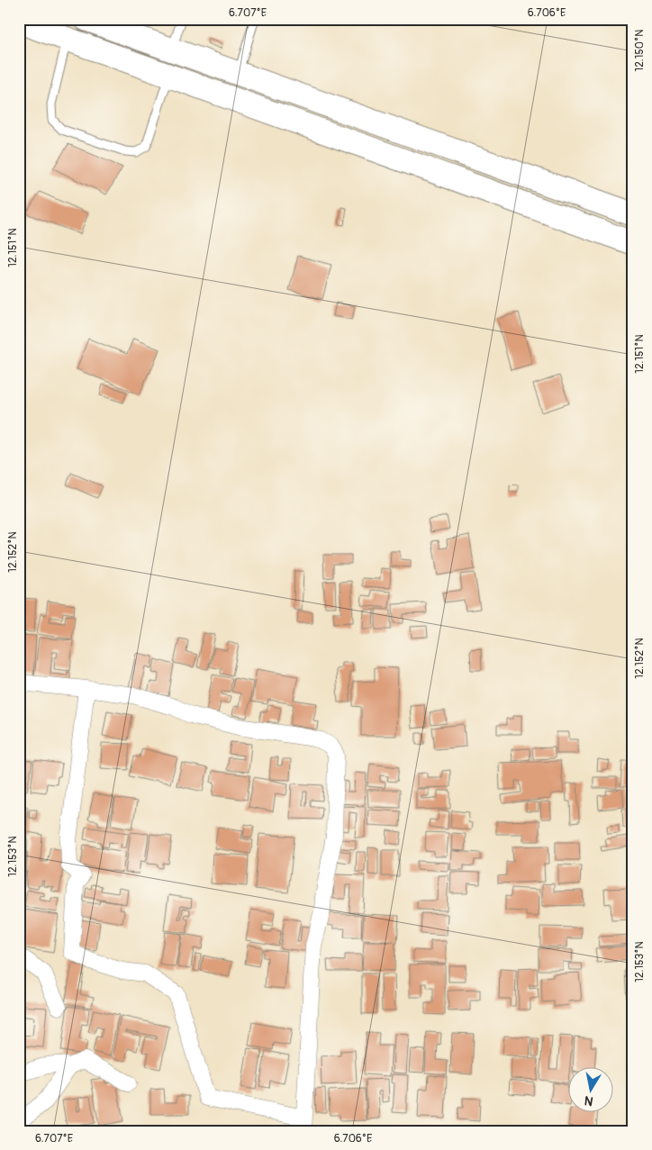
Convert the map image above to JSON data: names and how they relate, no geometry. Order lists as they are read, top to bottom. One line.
{"north":"bottom","coordinates":["6.707°E","6.706°E","12.150°N","12.151°N","12.152°N","12.153°N"]}
